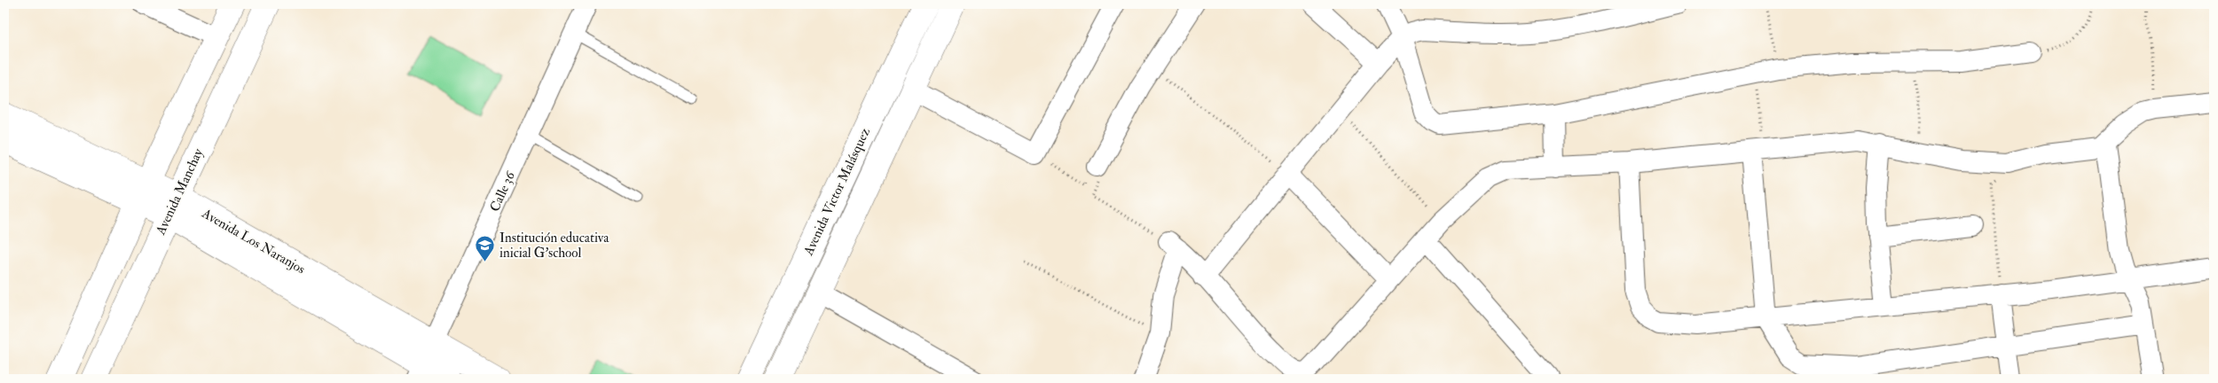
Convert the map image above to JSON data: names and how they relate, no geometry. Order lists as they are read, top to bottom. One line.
{"streets":{"street":["Avenida Manchay","Calle 36","Avenida Victor Malásquez","Avenida Los Naranjos"]},"crossings":[["Avenida Manchay","Avenida Los Naranjos"],["Calle 36","Avenida Los Naranjos"]],"places":{"school or university":["Institución educativa inicial G'school"]}}
